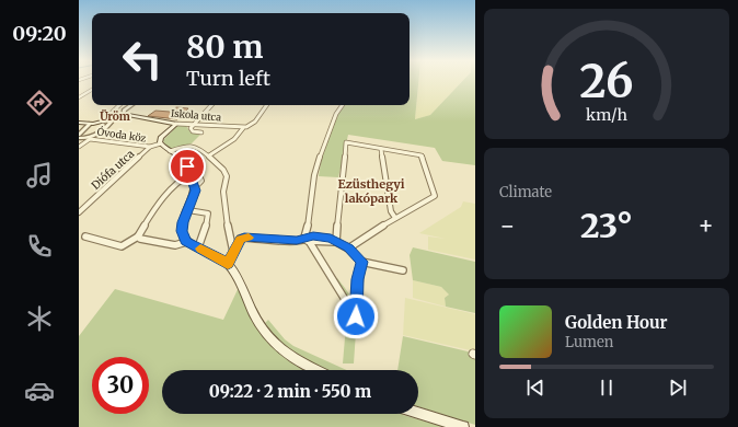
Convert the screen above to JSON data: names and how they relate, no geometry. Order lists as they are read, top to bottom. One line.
{"streets":{"main road":["Iskola utca"],"street":["Óvoda köz","Diófa utca"]},"crossings":[["Óvoda köz","Diófa utca"]],"districts":["Üröm","Ezüsthegyi lakópark"],"page":{"tabs":"09:20","turn":["80 m","Turn left"],"tile":"Climate","heat":["−","23°","+"],"song":["Golden Hour","Lumen"],"limit":"30","trip":"09:22 · 2 min · 550 m","gauge":["26","km/h"]}}
